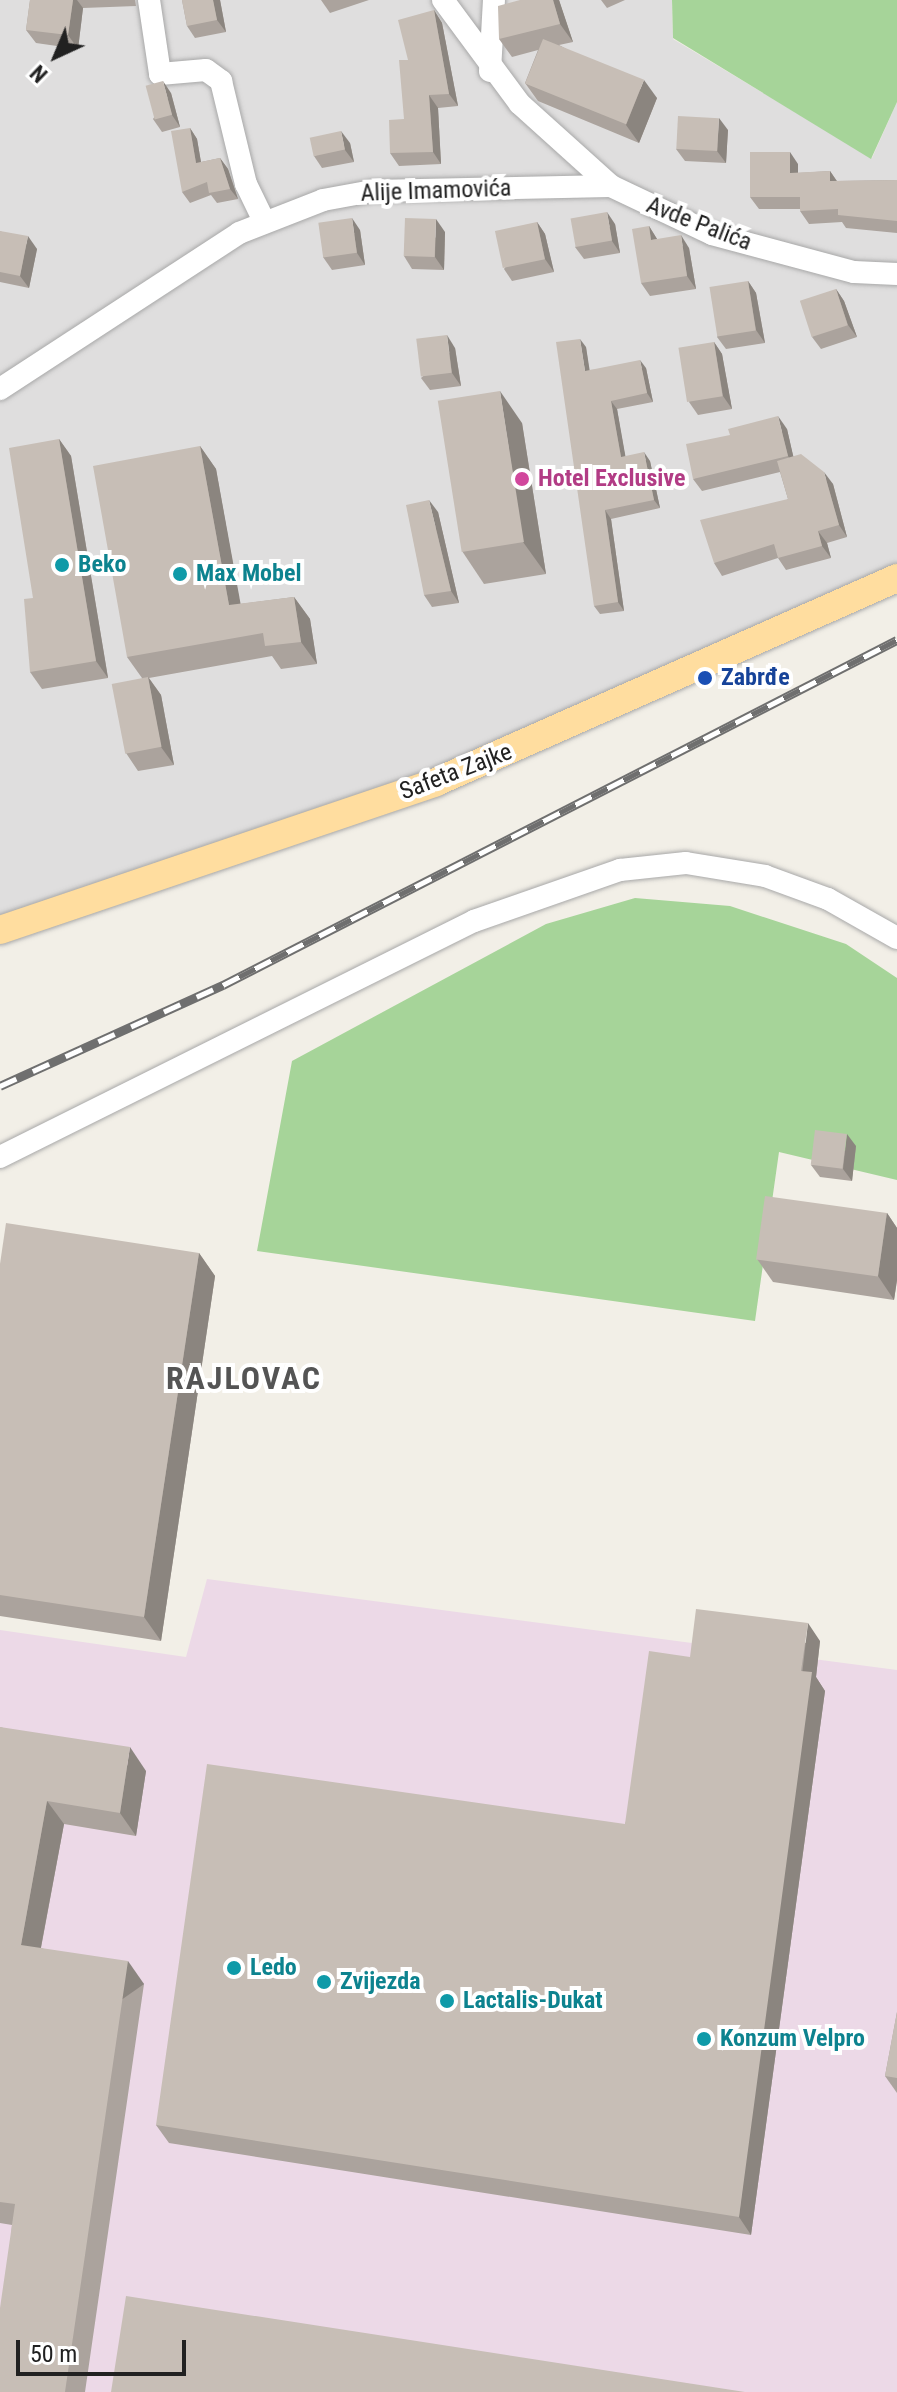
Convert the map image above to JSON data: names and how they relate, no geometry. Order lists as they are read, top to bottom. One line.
{"streets":{"main road":["Safeta Zajke"],"street":["Alije Imamovića","Avde Palića"]},"crossings":[["Alije Imamovića","Avde Palića"]],"districts":["RAJLOVAC"],"places":["Hotel Exclusive","Beko","Max Mobel","Zabrđe","Ledo","Zvijezda","Lactalis-Dukat","Konzum Velpro"],"scale_bar":"50 m","north":"bottom left"}
